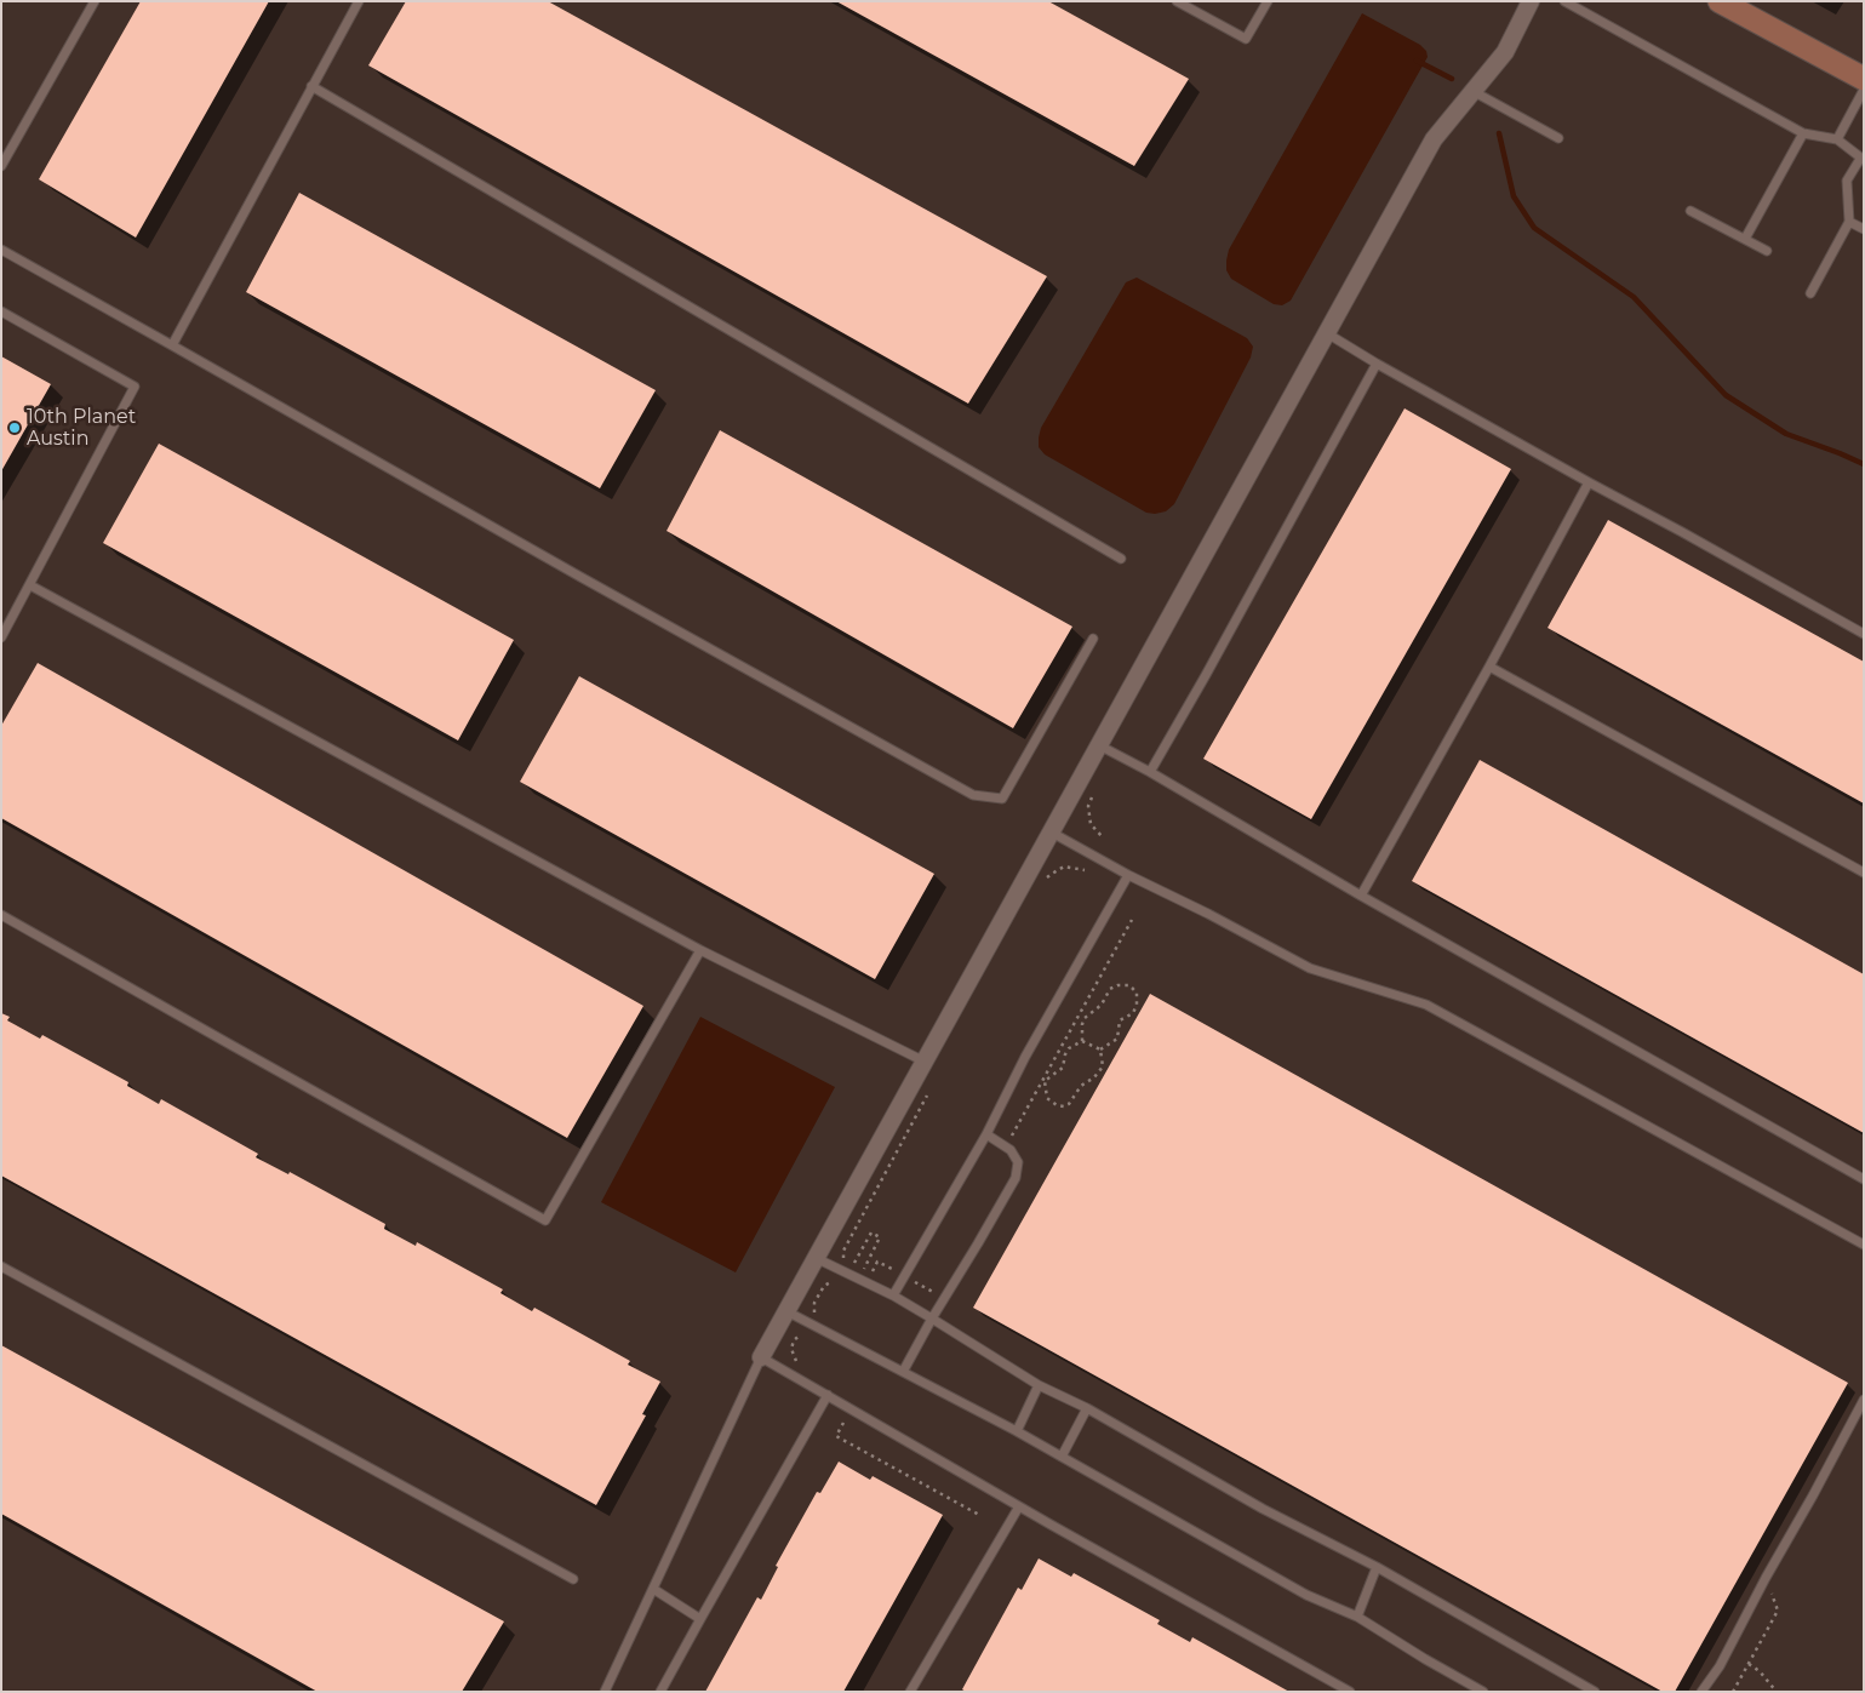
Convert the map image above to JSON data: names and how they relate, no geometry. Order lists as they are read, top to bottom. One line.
{"places":["10th Planet Austin"]}
